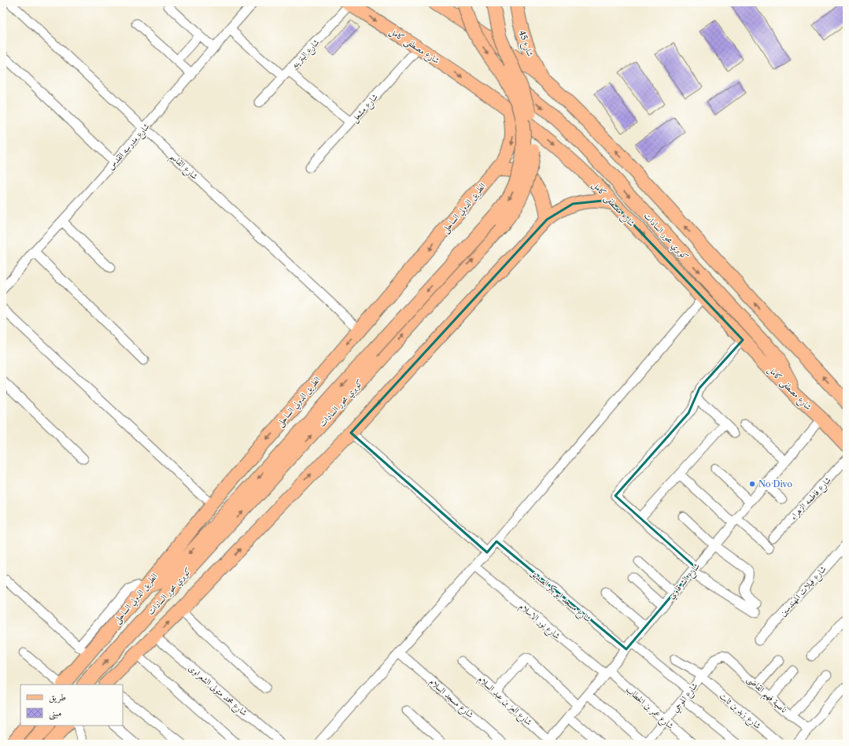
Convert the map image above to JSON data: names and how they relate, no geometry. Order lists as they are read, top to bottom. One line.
{"streets":{"main road":["شارع 45","شارع مصطفى كامل","الطريق الدولي الساحلى","كوبري محور السادات"],"street":["شارع البنزينه","شارع مشعل","شارع مدرسه القدس","شارع القاسم","شارع فاطمه الزهراء","شارع الشرقاوي","شارع فيلات المهندسين","شارع مسجد ابو بكر الصديق","شارع نور الاسلام","شارع محمد متولى الشعراوى","ناصية فهيم القاضى","شارع الموجي","شارع مسجد السلام","شارع العز بن عبد السلام","شارع عمر بن الخطاب","شارع زيد بن ثابت"]},"crossings":[["شارع مصطفى كامل","شارع البنزينه"],["شارع مصطفى كامل","شارع مشعل"],["شارع مصطفى كامل","الطريق الدولي الساحلى"],["شارع مصطفى كامل","كوبري محور السادات"],["شارع مصطفى كامل","شارع الشرقاوي"],["شارع مدرسه القدس","شارع القاسم"],["شارع القاسم","الطريق الدولي الساحلى"],["الطريق الدولي الساحلى","كوبري محور السادات"],["شارع الشرقاوي","شارع مسجد ابو بكر الصديق"],["شارع الشرقاوي","شارع نور الاسلام"],["شارع الشرقاوي","شارع العز بن عبد السلام"],["شارع الشرقاوي","شارع عمر بن الخطاب"],["شارع مسجد ابو بكر الصديق","شارع الموجي"],["شارع نور الاسلام","شارع عمر بن الخطاب"],["ناصية فهيم القاضى","شارع الموجي"],["شارع الموجي","شارع عمر بن الخطاب"],["شارع الموجي","شارع زيد بن ثابت"]],"places":["No Divo"],"legend":["طريق","مبنى"]}
